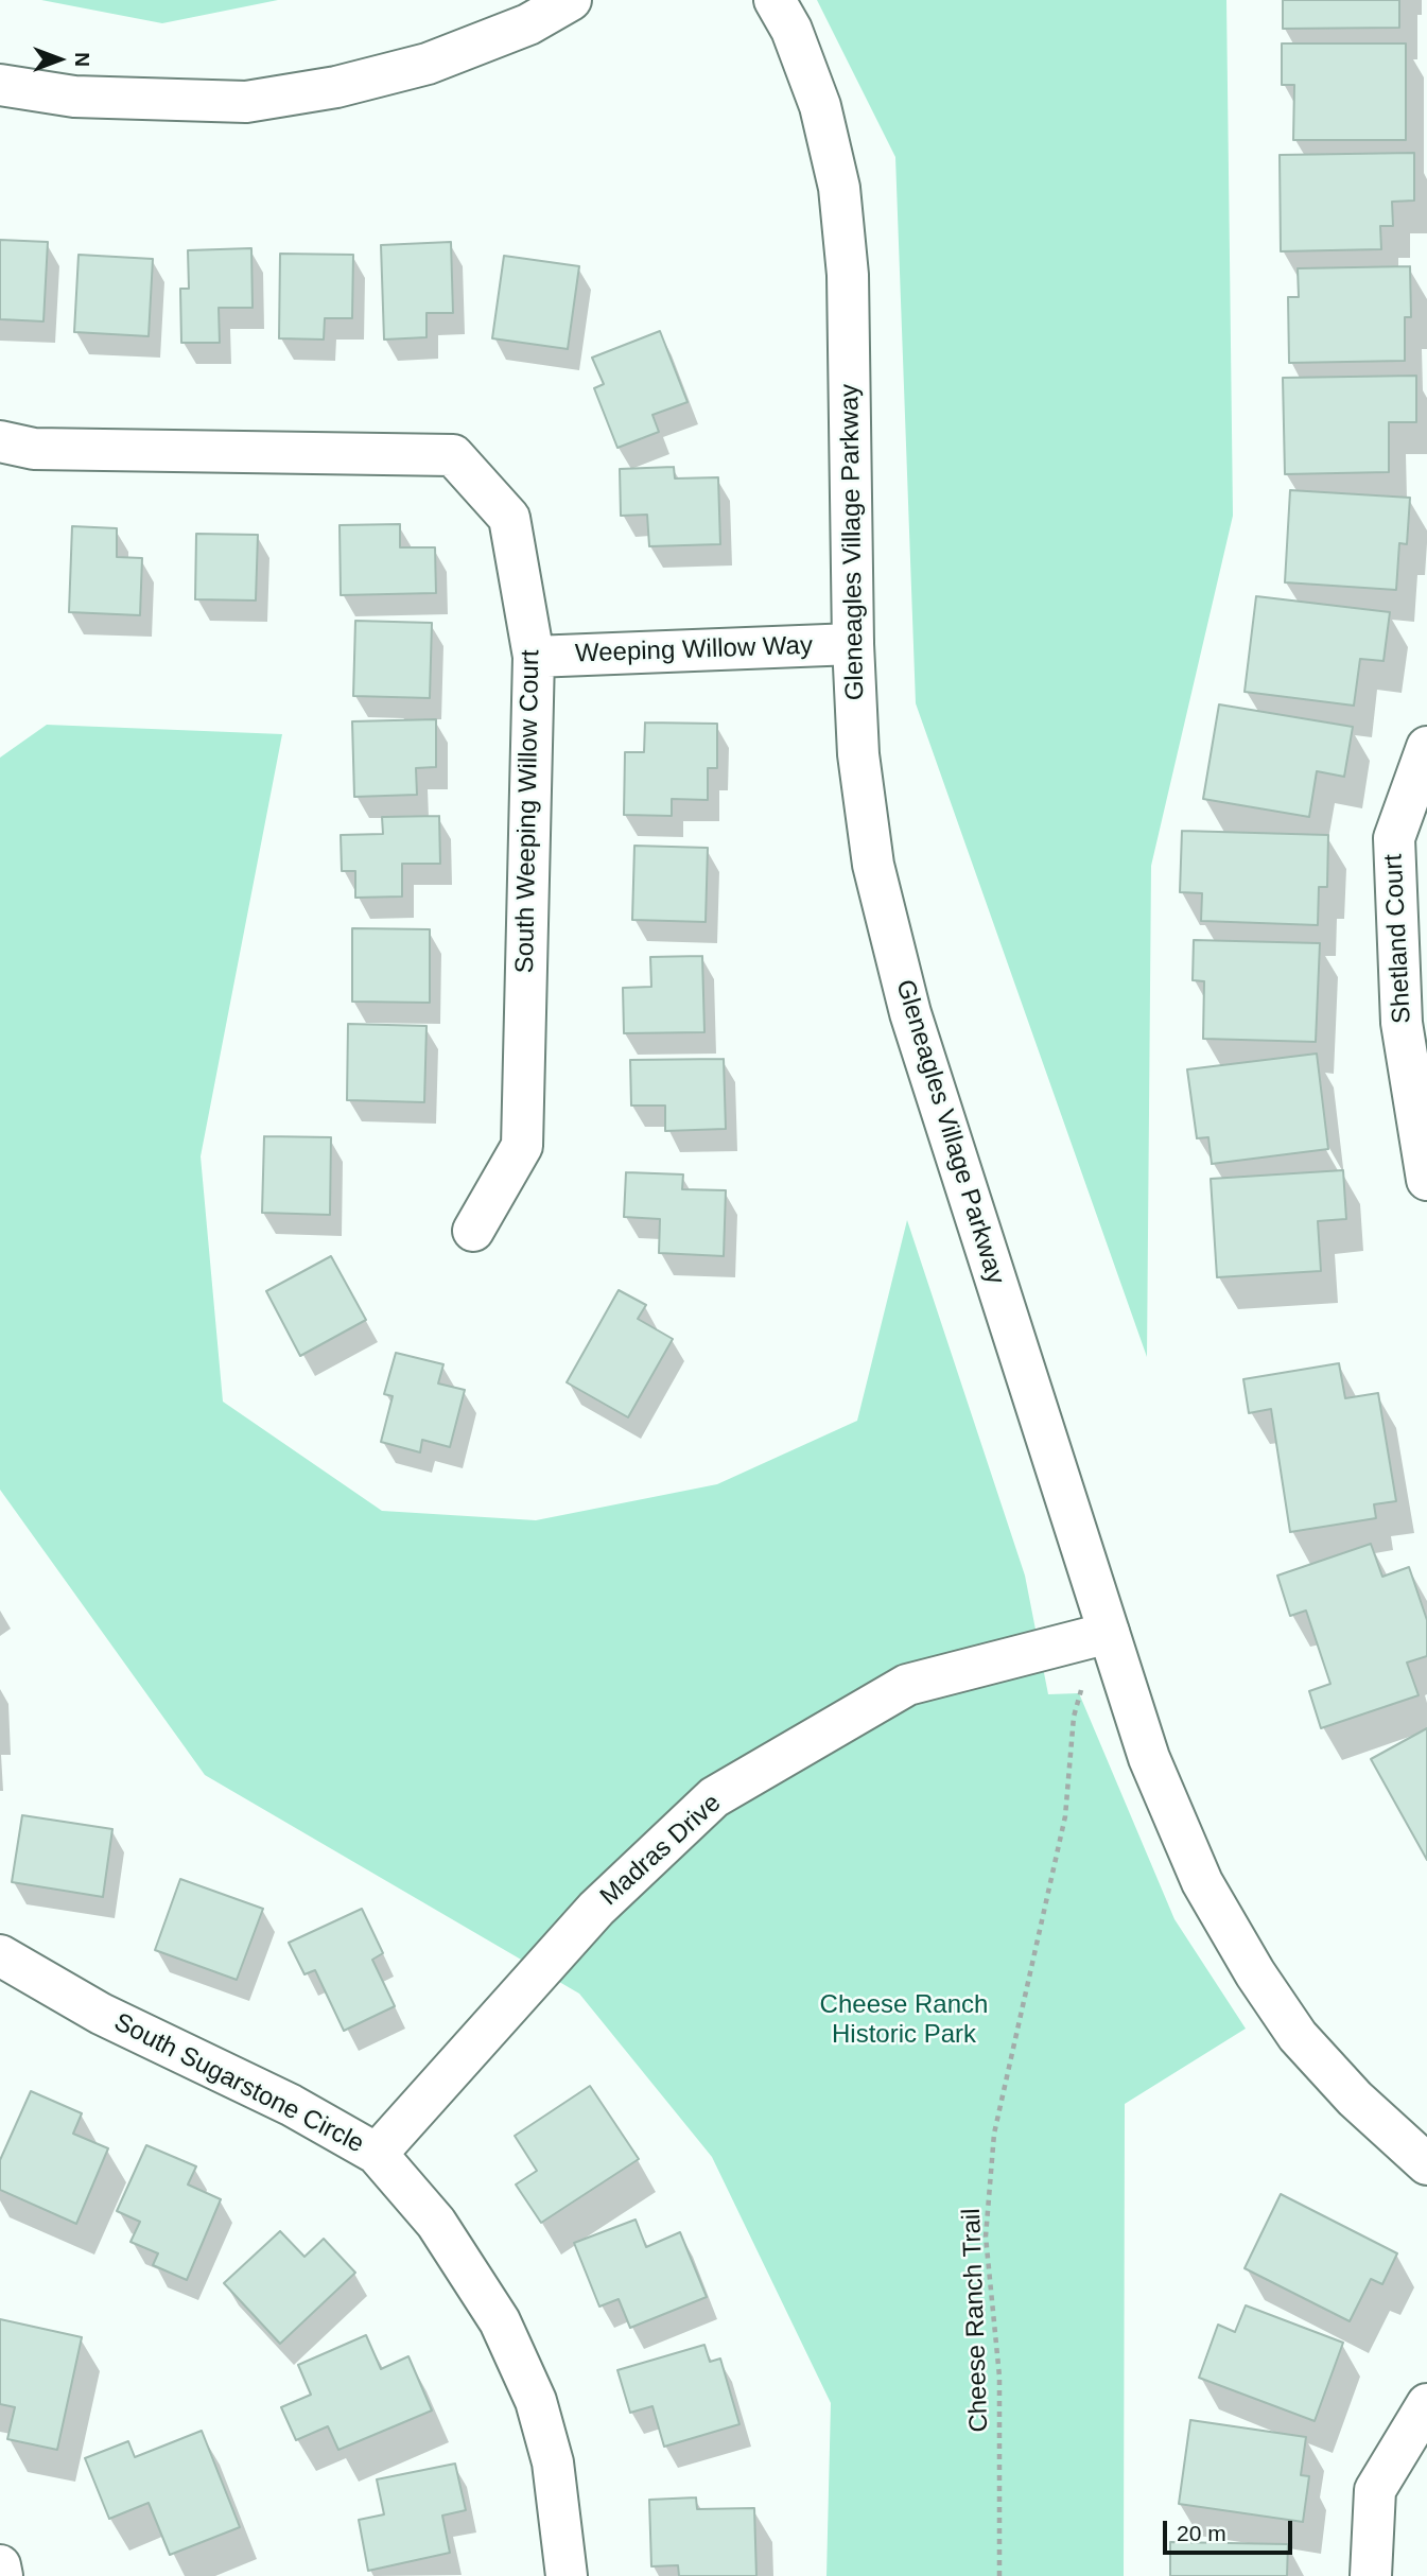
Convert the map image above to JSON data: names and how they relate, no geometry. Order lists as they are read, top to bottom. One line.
{"streets":{"street":["Gleneagles Village Parkway","Weeping Willow Way","South Weeping Willow Court","Shetland Court","Madras Drive","South Sugarstone Circle"],"path":["Cheese Ranch Trail"]},"crossings":[["Gleneagles Village Parkway","Weeping Willow Way"],["Gleneagles Village Parkway","Madras Drive"],["Gleneagles Village Parkway","Cheese Ranch Trail"],["Weeping Willow Way","South Weeping Willow Court"],["Madras Drive","South Sugarstone Circle"],["Madras Drive","Cheese Ranch Trail"]],"parks":["Cheese Ranch Historic Park"],"scale_bar":"20 m","north":"right"}
